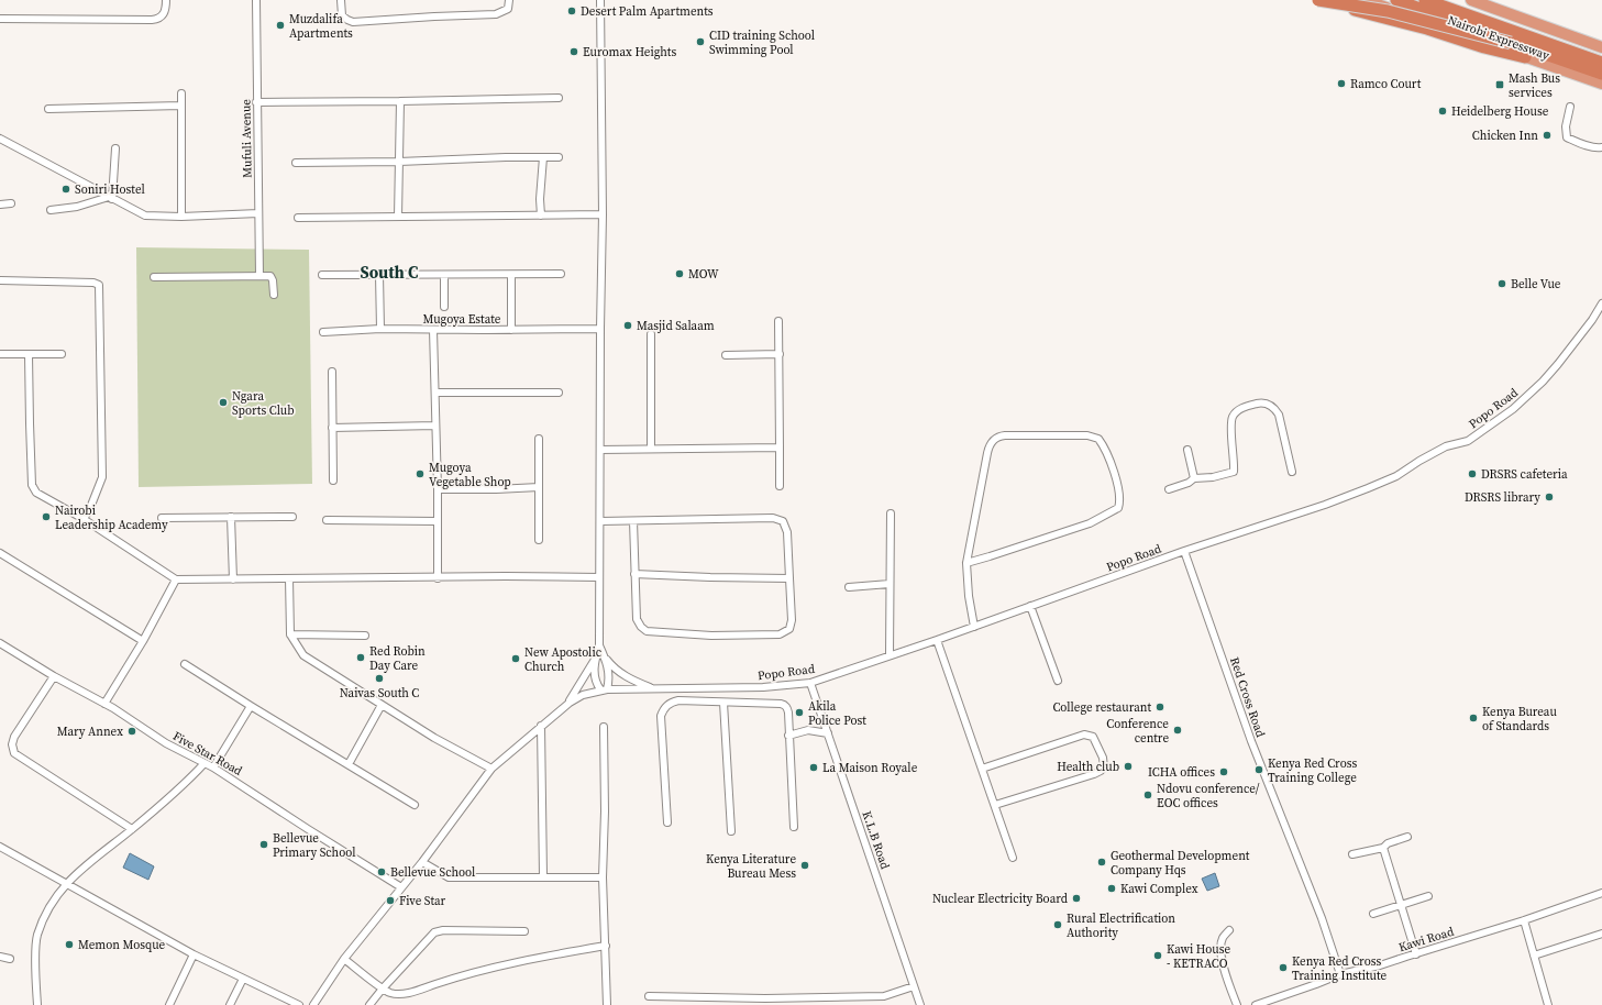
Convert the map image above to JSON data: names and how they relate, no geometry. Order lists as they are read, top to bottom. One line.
{"streets":{"highway":["Nairobi Expressway"],"street":["Mufuli Avenue","Mugoya Estate","Popo Road","Red Cross Road","Five Star Road","K.L.B Road","Kawi Road"]},"crossings":[["Popo Road","Red Cross Road"],["Popo Road","K.L.B Road"],["Red Cross Road","Kawi Road"]],"districts":["South C"],"places":{"other":["Desert Palm Apartments","Muzdalifa Apartments","CID training School Swimming Pool","Euromax Heights","Ramco Court","Heidelberg House","Chicken Inn","Soniri Hostel","MOW","Belle Vue","Masjid Salaam","Ngara Sports Club","Mugoya Vegetable Shop","DRSRS cafeteria","DRSRS library","Nairobi Leadership Academy","Red Robin Day Care","New Apostolic Church","Naivas South C","College restaurant","Akila Police Post","Kenya Bureau of Standards","Conference centre","Mary Annex","Health club","La Maison Royale","Kenya Red Cross Training College","ICHA offices","Ndovu conference/ EOC offices","Bellevue Primary School","Geothermal Development Company Hqs","Kenya Literature Bureau Mess","Bellevue School","Kawi Complex","Nuclear Electricity Board","Five Star","Rural Electrification Authority","Memon Mosque","Kawi House - KETRACO","Kenya Red Cross Training Institute"],"transit":["Mash Bus services"]}}
